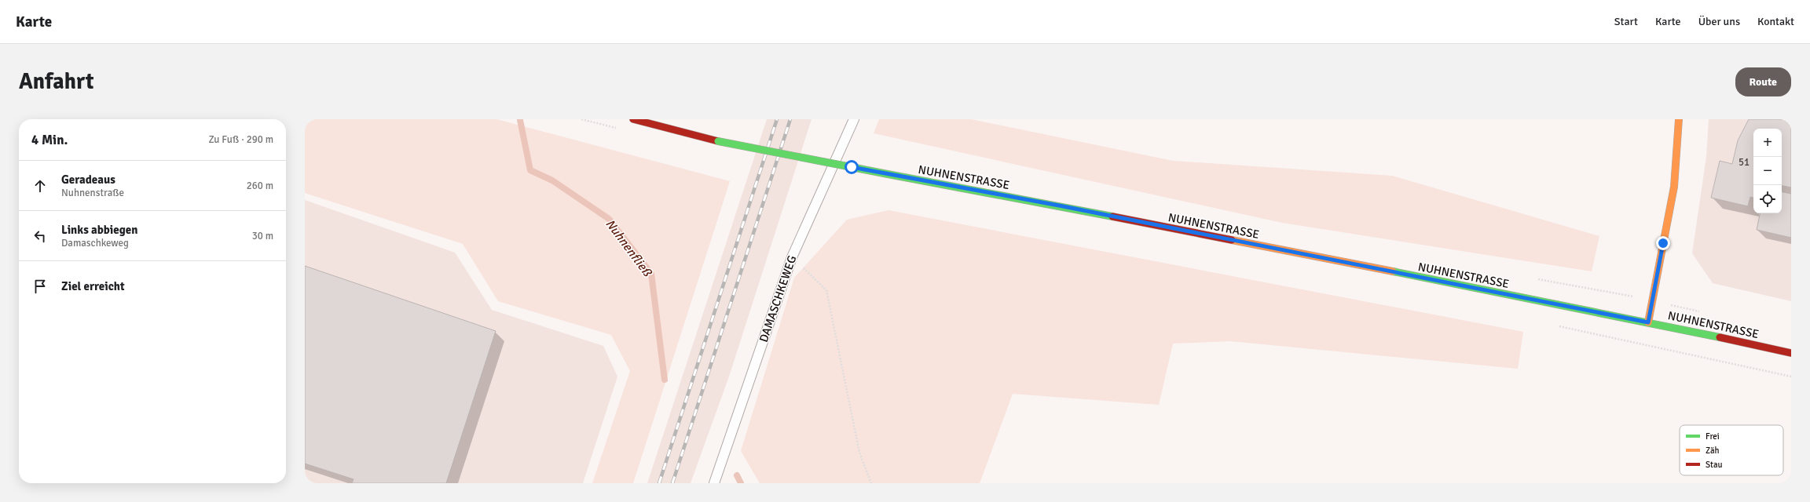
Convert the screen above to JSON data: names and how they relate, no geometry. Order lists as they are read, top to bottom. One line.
{"streets":{"main road":["NUHNENSTRASSE"],"lane":["DAMASCHKEWEG"]},"water":["Nuhnenfließ"],"house_numbers":["51"],"legend":["Frei","Zäh","Stau"],"page":{"header":"Karte","nav":["Start","Karte","Über uns","Kontakt"],"buttons":"Route","title":"Anfahrt","heading":["4 Min.","Zu Fuß · 290 m"],"map_buttons":["+","−"],"list":[["Geradeaus","Nuhnenstraße","260 m"],["Links abbiegen","Damaschkeweg","30 m"],"Ziel erreicht"]}}
